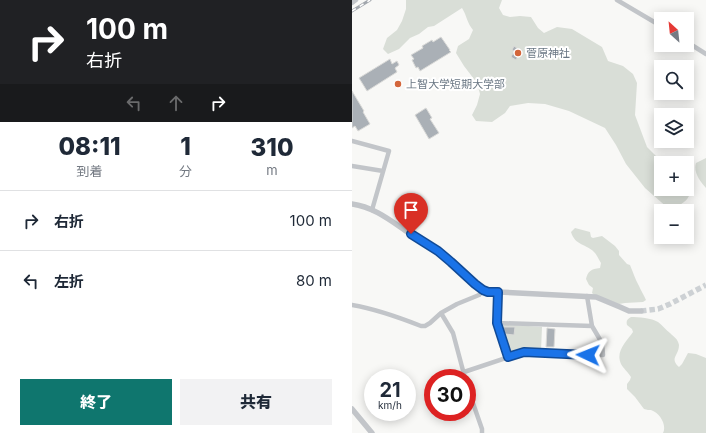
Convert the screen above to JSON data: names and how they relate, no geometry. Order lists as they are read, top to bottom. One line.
{"places":["菅原神社","上智大学短期大学部"],"north":"top left","page":{"turn":["100 m","右折"],"map_buttons":["+","−"],"eta":["08:11","到着","1","分","310","m"],"list":[{"name":"右折","value":"100 m"},{"name":"左折","value":"80 m"}],"speed":"21 km/h","limit":"30","buttons":["終了","共有"]}}
